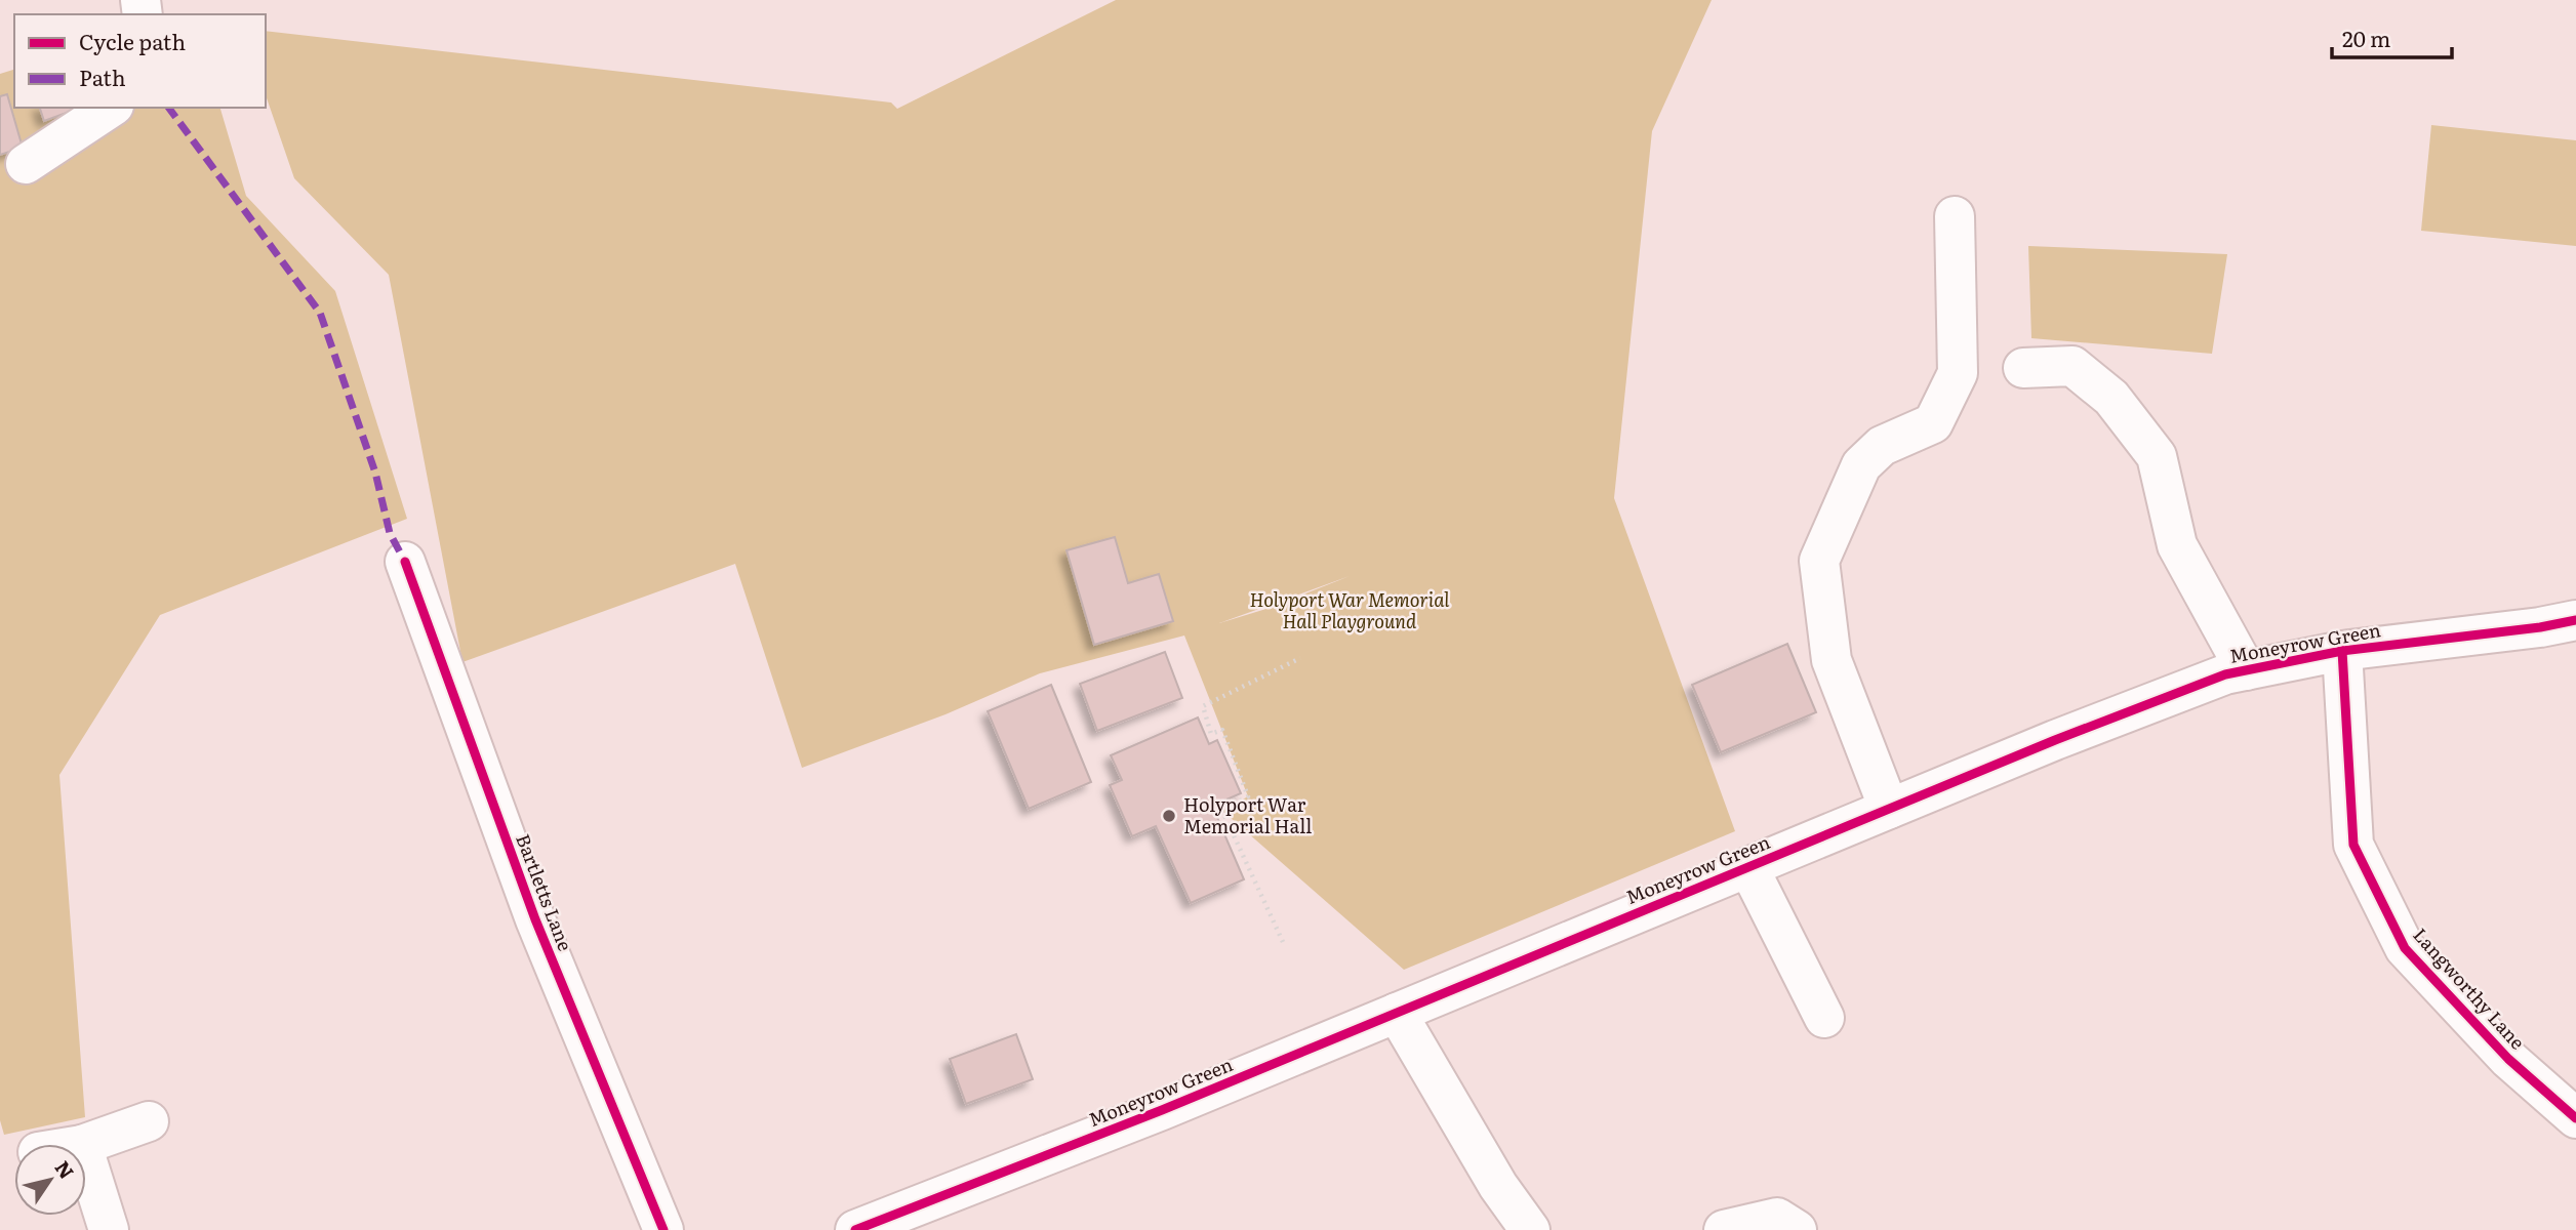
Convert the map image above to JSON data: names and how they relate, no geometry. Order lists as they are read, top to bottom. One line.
{"streets":{"street":["Moneyrow Green","Bartletts Lane","Langworthy Lane"]},"crossings":[["Moneyrow Green","Langworthy Lane"]],"parks":["Holyport War Memorial Hall Playground"],"places":["Holyport War Memorial Hall"],"legend":["Cycle path","Path"],"scale_bar":"20 m","north":"top right"}
